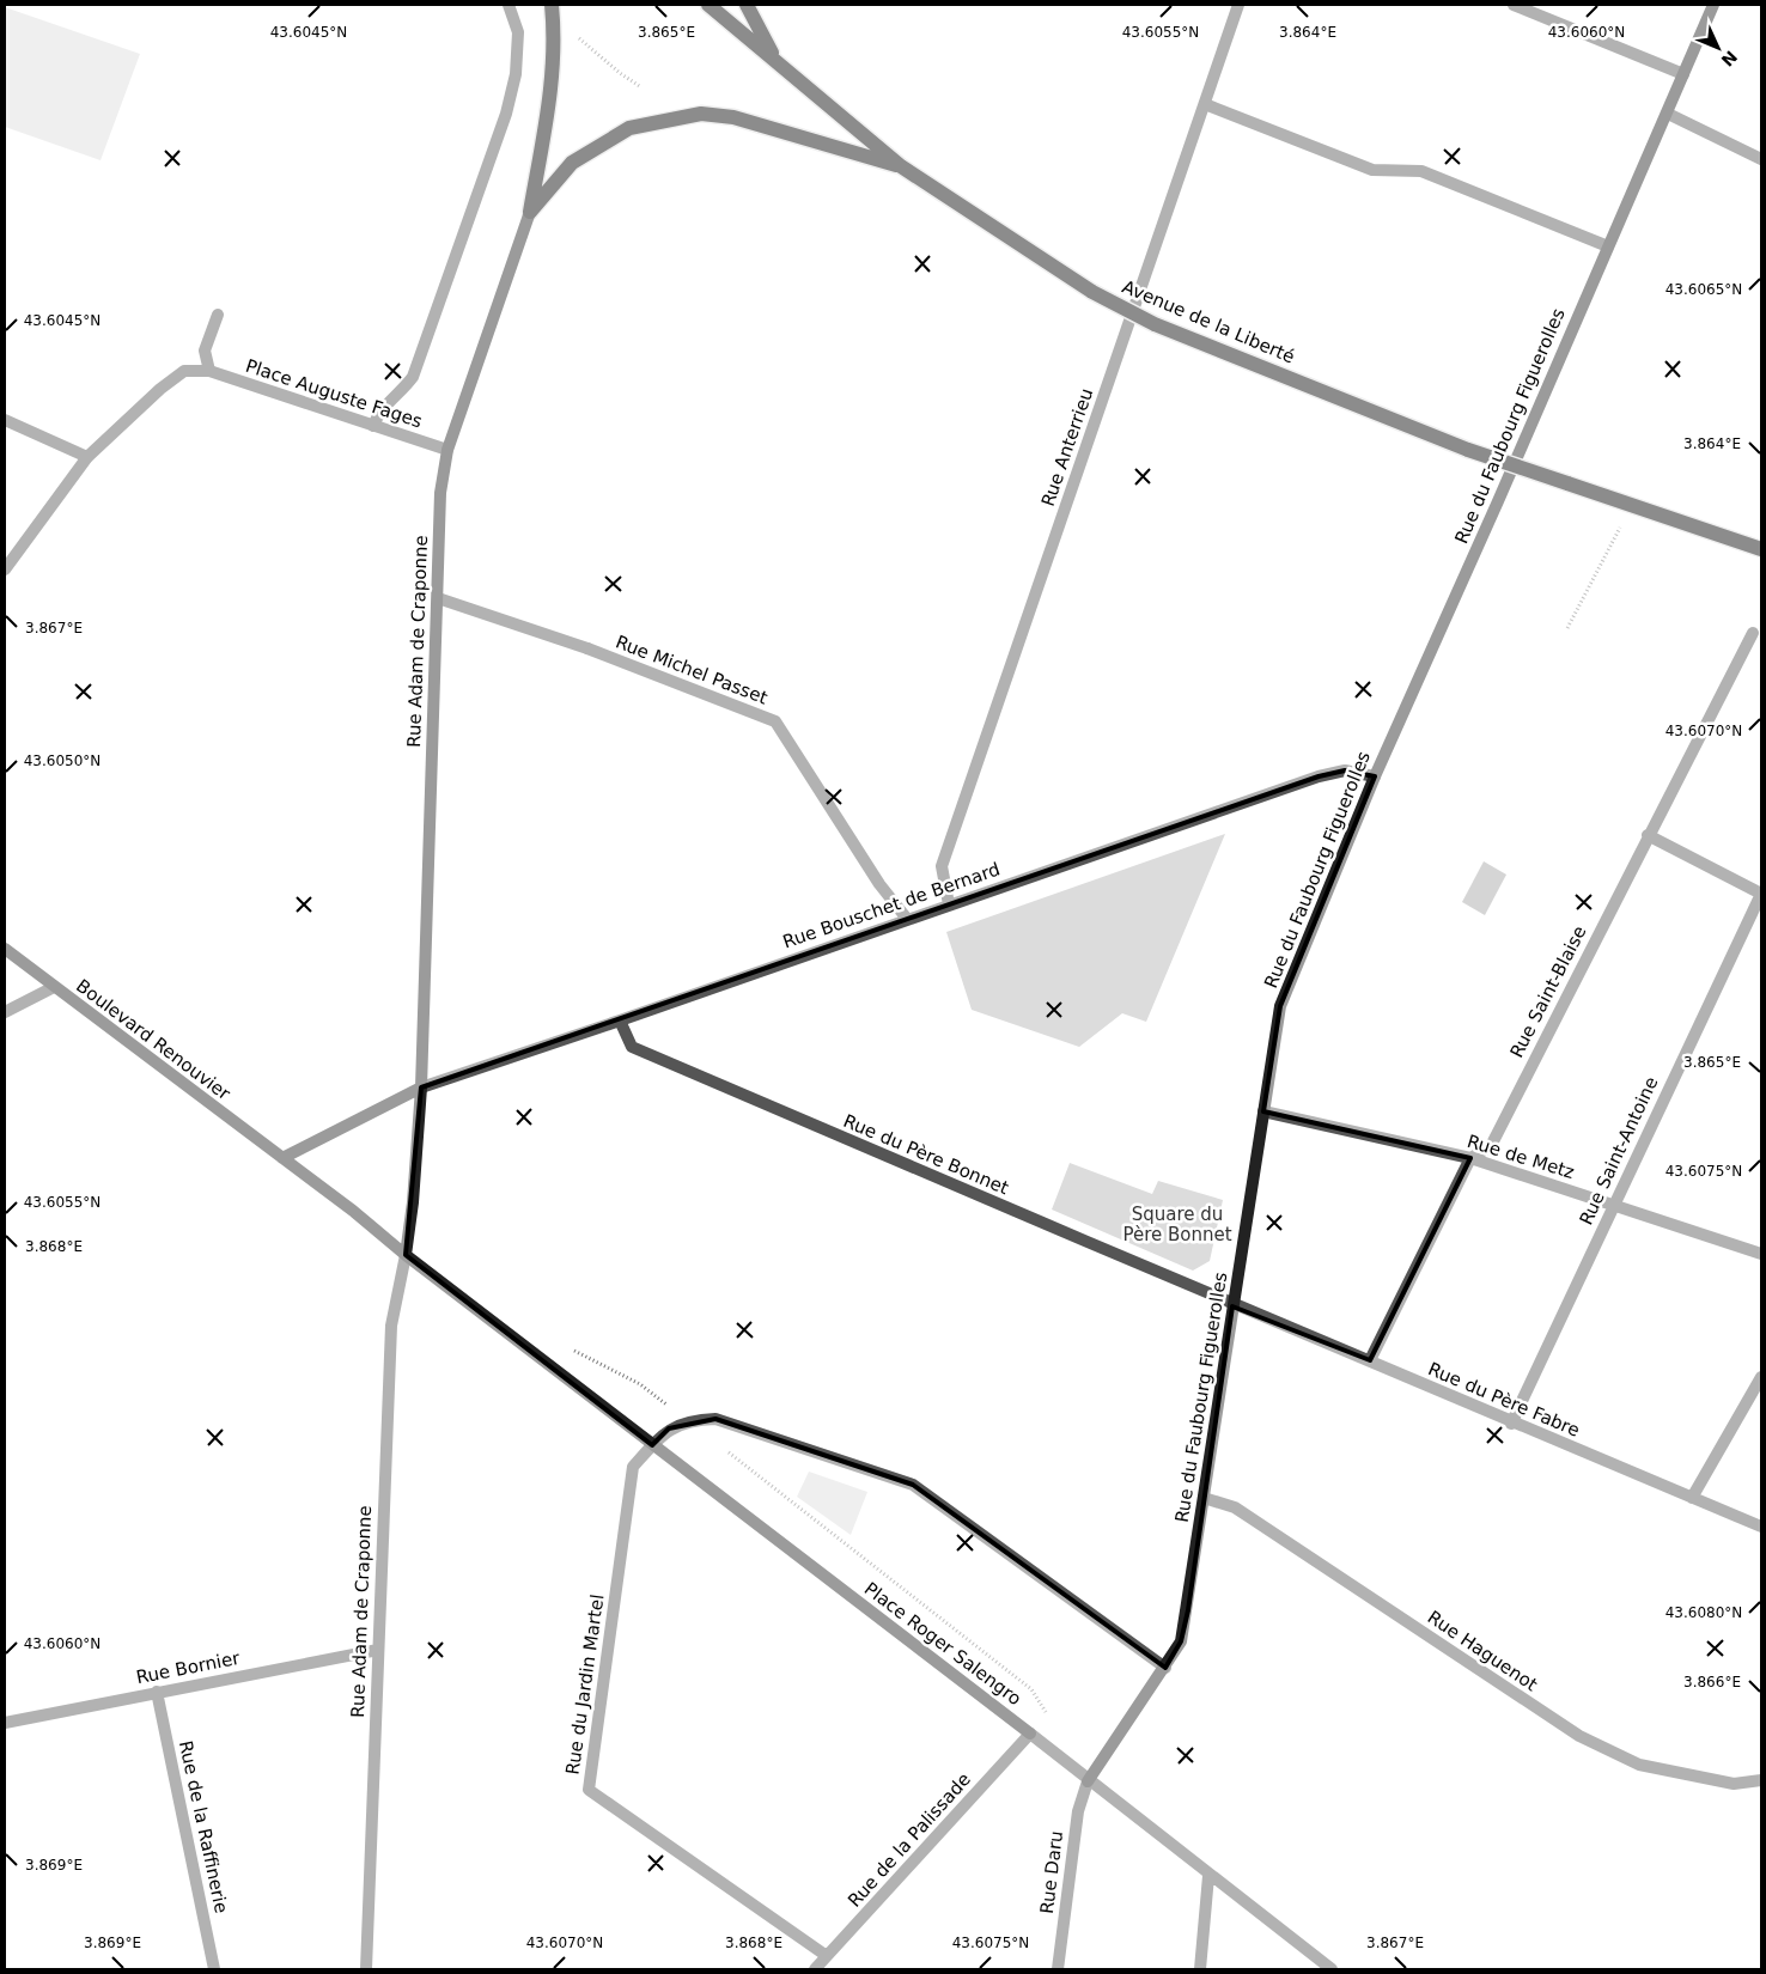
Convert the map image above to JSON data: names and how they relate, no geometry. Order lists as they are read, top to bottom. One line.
{"streets":{"main road":["Avenue de la Liberté"],"street":["Place Auguste Fages","Rue du Faubourg Figuerolles","Rue Anterrieu","Rue Adam de Craponne","Rue Michel Passet","Rue Bouschet de Bernard","Rue Saint-Blaise","Boulevard Renouvier","Rue Saint-Antoine","Rue du Père Bonnet","Rue de Metz","Rue du Père Fabre","Place Roger Salengro","Rue Haguenot","Rue Bornier","Rue du Jardin Martel","Rue de la Raffinerie","Rue de la Palissade","Rue Daru"]},"crossings":[["Place Auguste Fages","Rue Adam de Craponne"],["Rue du Faubourg Figuerolles","Rue Bouschet de Bernard"],["Rue du Faubourg Figuerolles","Rue du Père Bonnet"],["Rue du Faubourg Figuerolles","Rue de Metz"],["Rue du Faubourg Figuerolles","Rue du Père Fabre"],["Rue du Faubourg Figuerolles","Place Roger Salengro"],["Rue du Faubourg Figuerolles","Rue Haguenot"],["Rue du Faubourg Figuerolles","Rue Daru"],["Rue Anterrieu","Rue Bouschet de Bernard"],["Rue Adam de Craponne","Rue Michel Passet"],["Rue Adam de Craponne","Rue Bouschet de Bernard"],["Rue Adam de Craponne","Boulevard Renouvier"],["Rue Adam de Craponne","Place Roger Salengro"],["Rue Adam de Craponne","Rue Bornier"],["Rue Michel Passet","Rue Bouschet de Bernard"],["Rue Bouschet de Bernard","Rue du Père Bonnet"],["Rue Saint-Blaise","Rue de Metz"],["Rue Saint-Blaise","Rue du Père Fabre"],["Boulevard Renouvier","Place Roger Salengro"],["Rue Saint-Antoine","Rue de Metz"],["Rue Saint-Antoine","Rue du Père Fabre"],["Rue du Père Bonnet","Rue du Père Fabre"],["Place Roger Salengro","Rue du Jardin Martel"],["Place Roger Salengro","Rue de la Palissade"],["Place Roger Salengro","Rue Daru"],["Rue Bornier","Rue de la Raffinerie"],["Rue du Jardin Martel","Rue de la Palissade"]],"parks":["Square du Père Bonnet"],"north":"bottom right","coordinates":["3.864°E","3.865°E","43.6055°N","43.6045°N","43.6060°N","43.6065°N","3.867°E","43.6070°N","43.6050°N","43.6075°N","3.868°E","43.6080°N","3.866°E","3.869°E"]}
